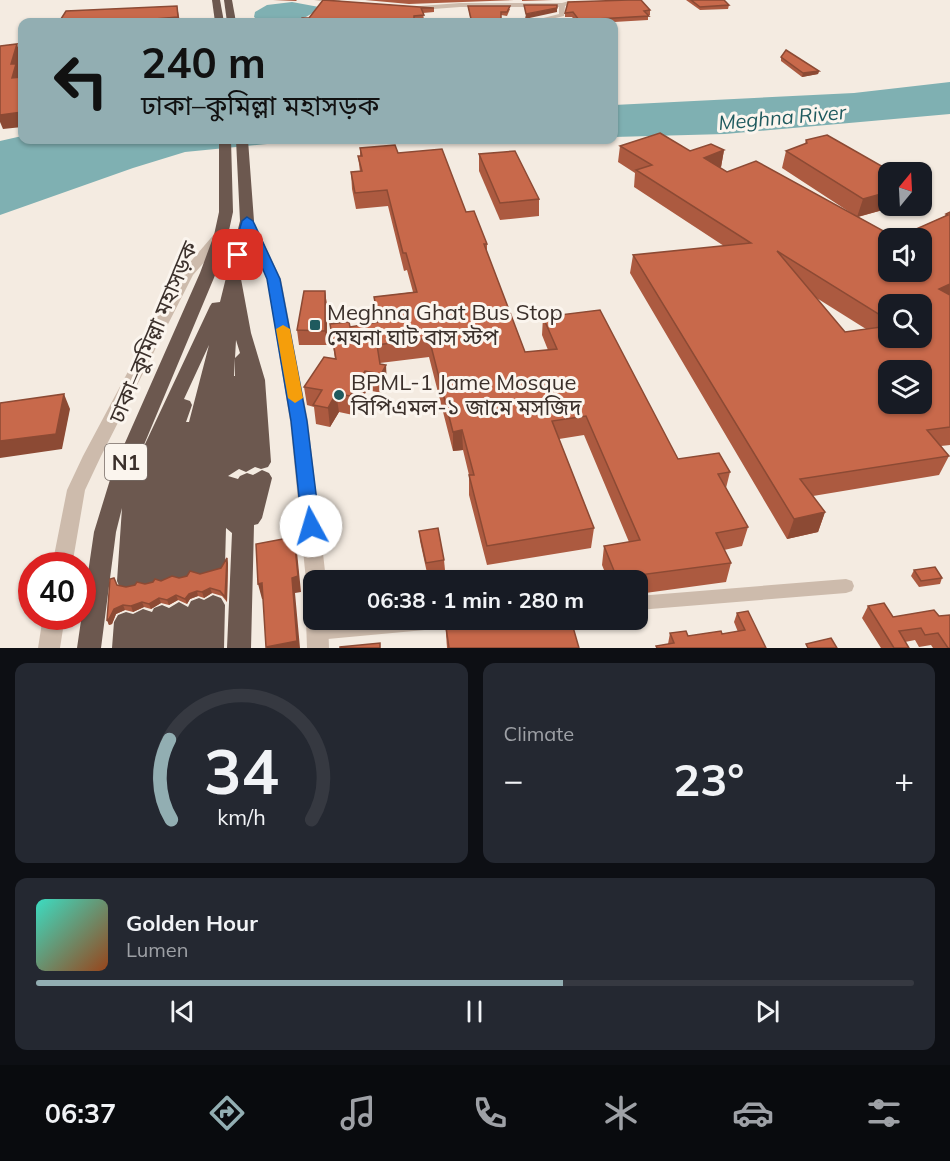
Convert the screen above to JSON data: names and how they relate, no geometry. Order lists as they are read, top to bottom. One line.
{"streets":{"highway":["ঢাকা–কুমিল্লা মহাসড়ক","N1"]},"water":["Meghna River"],"places":{"transit":["Meghna Ghat Bus Stop মেঘনা ঘাট বাস স্টপ"],"other":["BPML-1 Jame Mosque বিপিএমল-১ জামে মসজিদ"]},"north":"top","page":{"turn":["240 m","ঢাকা–কুমিল্লা মহাসড়ক"],"limit":"40","trip":"06:38 · 1 min · 280 m","tile":"Climate","heat":["−","23°","+"],"song":["Golden Hour","Lumen"],"tabs":"06:37","gauge":["34","km/h"]}}
